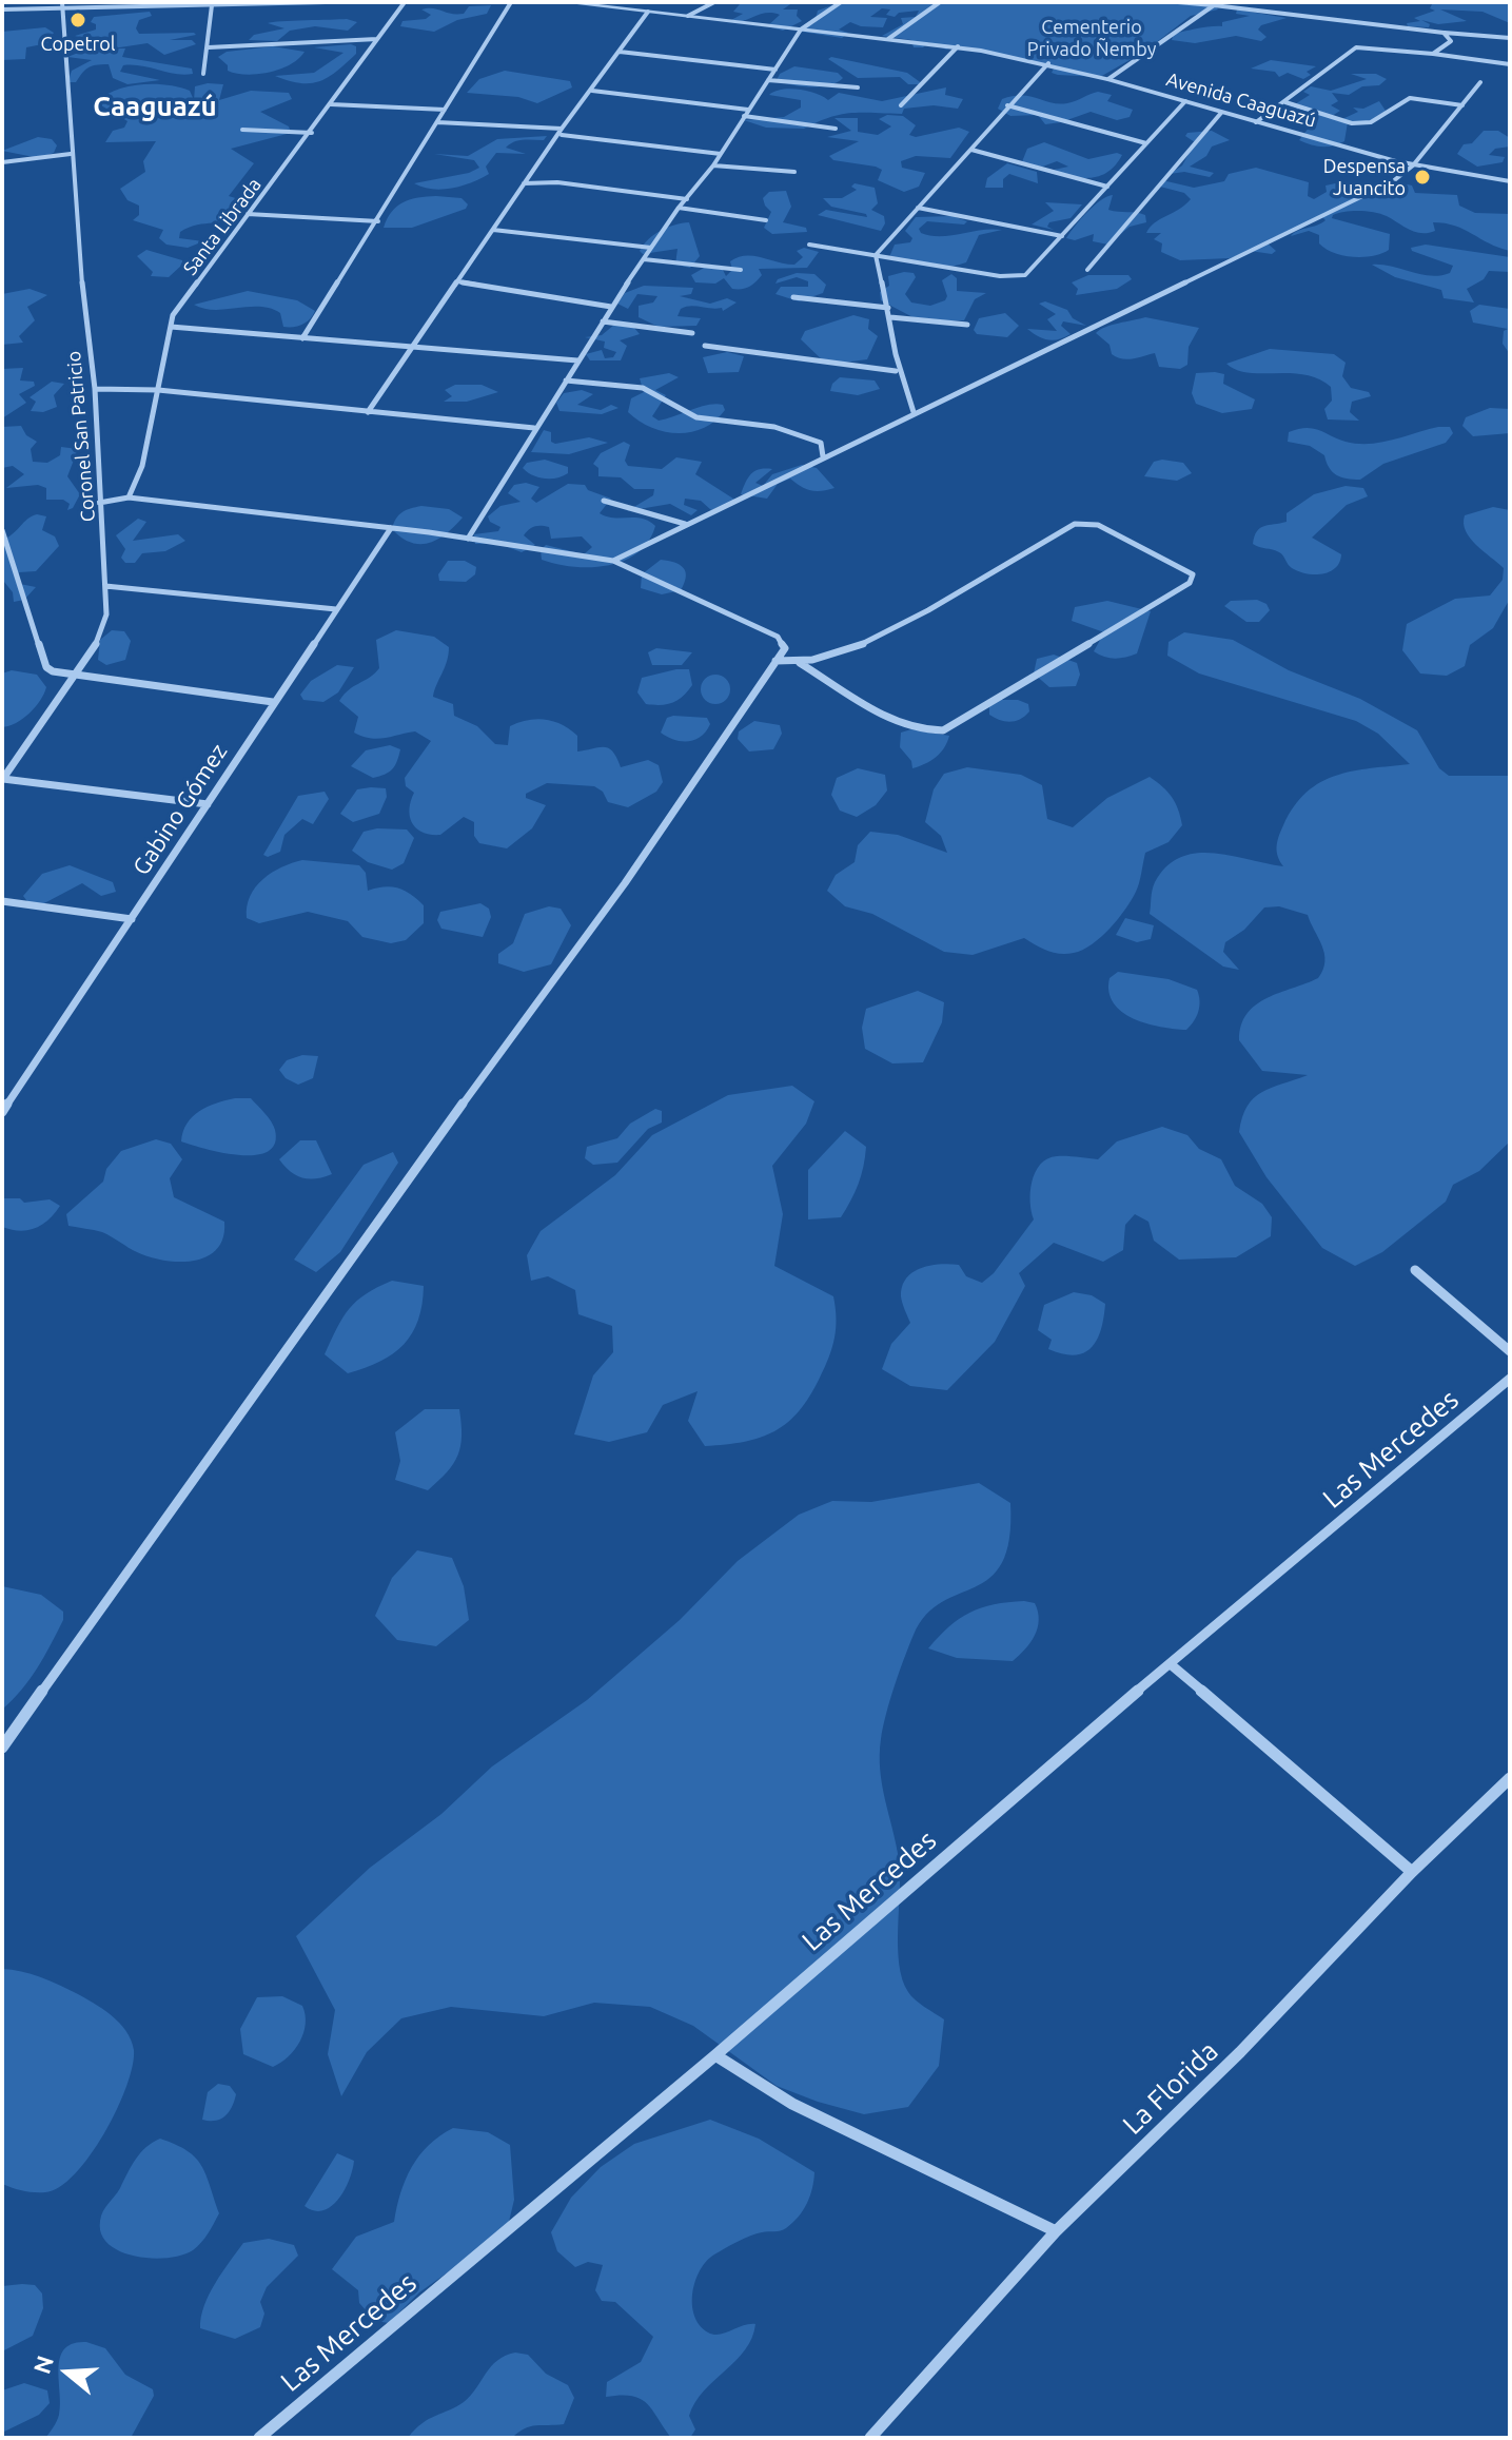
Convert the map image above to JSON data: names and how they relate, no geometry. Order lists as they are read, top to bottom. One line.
{"streets":{"street":["Avenida Caaguazú","Santa Librada","Coronel San Patricio","Gabino Gómez","Las Mercedes","La Florida"]},"districts":["Caaguazú"],"parks":["Cementerio Privado Ñemby"],"places":["Copetrol","Despensa Juancito"],"north":"left"}
